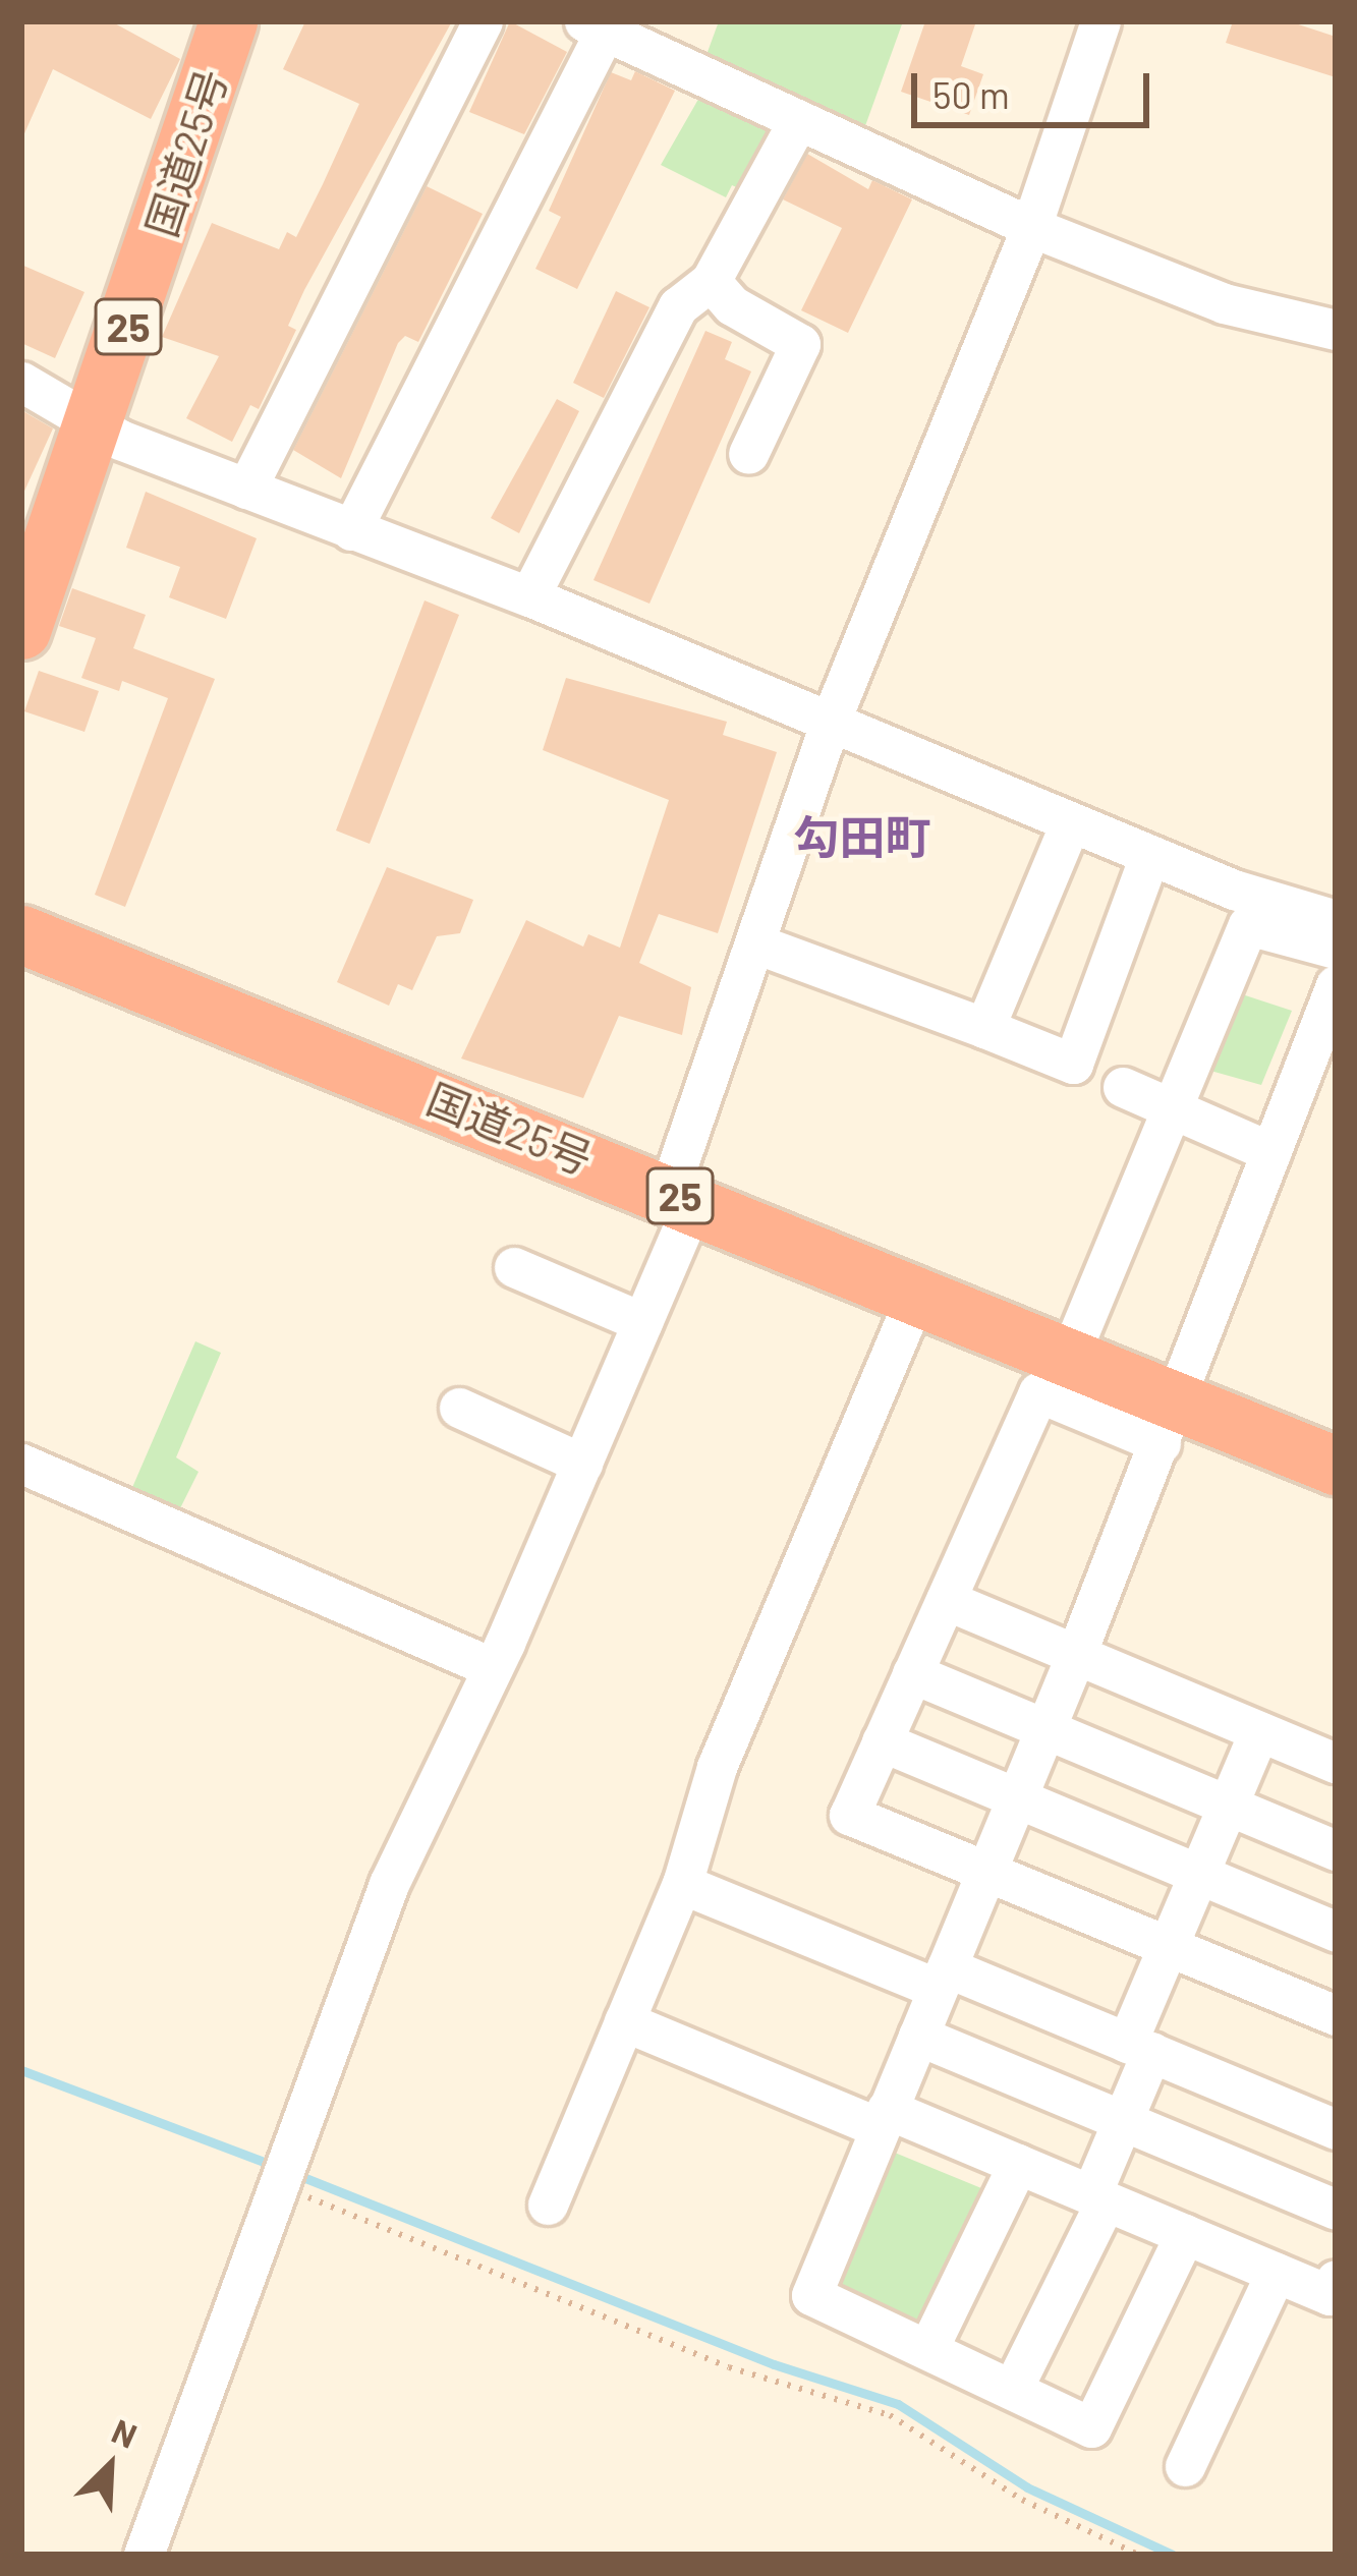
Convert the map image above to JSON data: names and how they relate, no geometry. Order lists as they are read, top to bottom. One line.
{"streets":{"highway":["国道25号","25"]},"districts":["勾田町"],"scale_bar":"50 m","north":"top right"}
